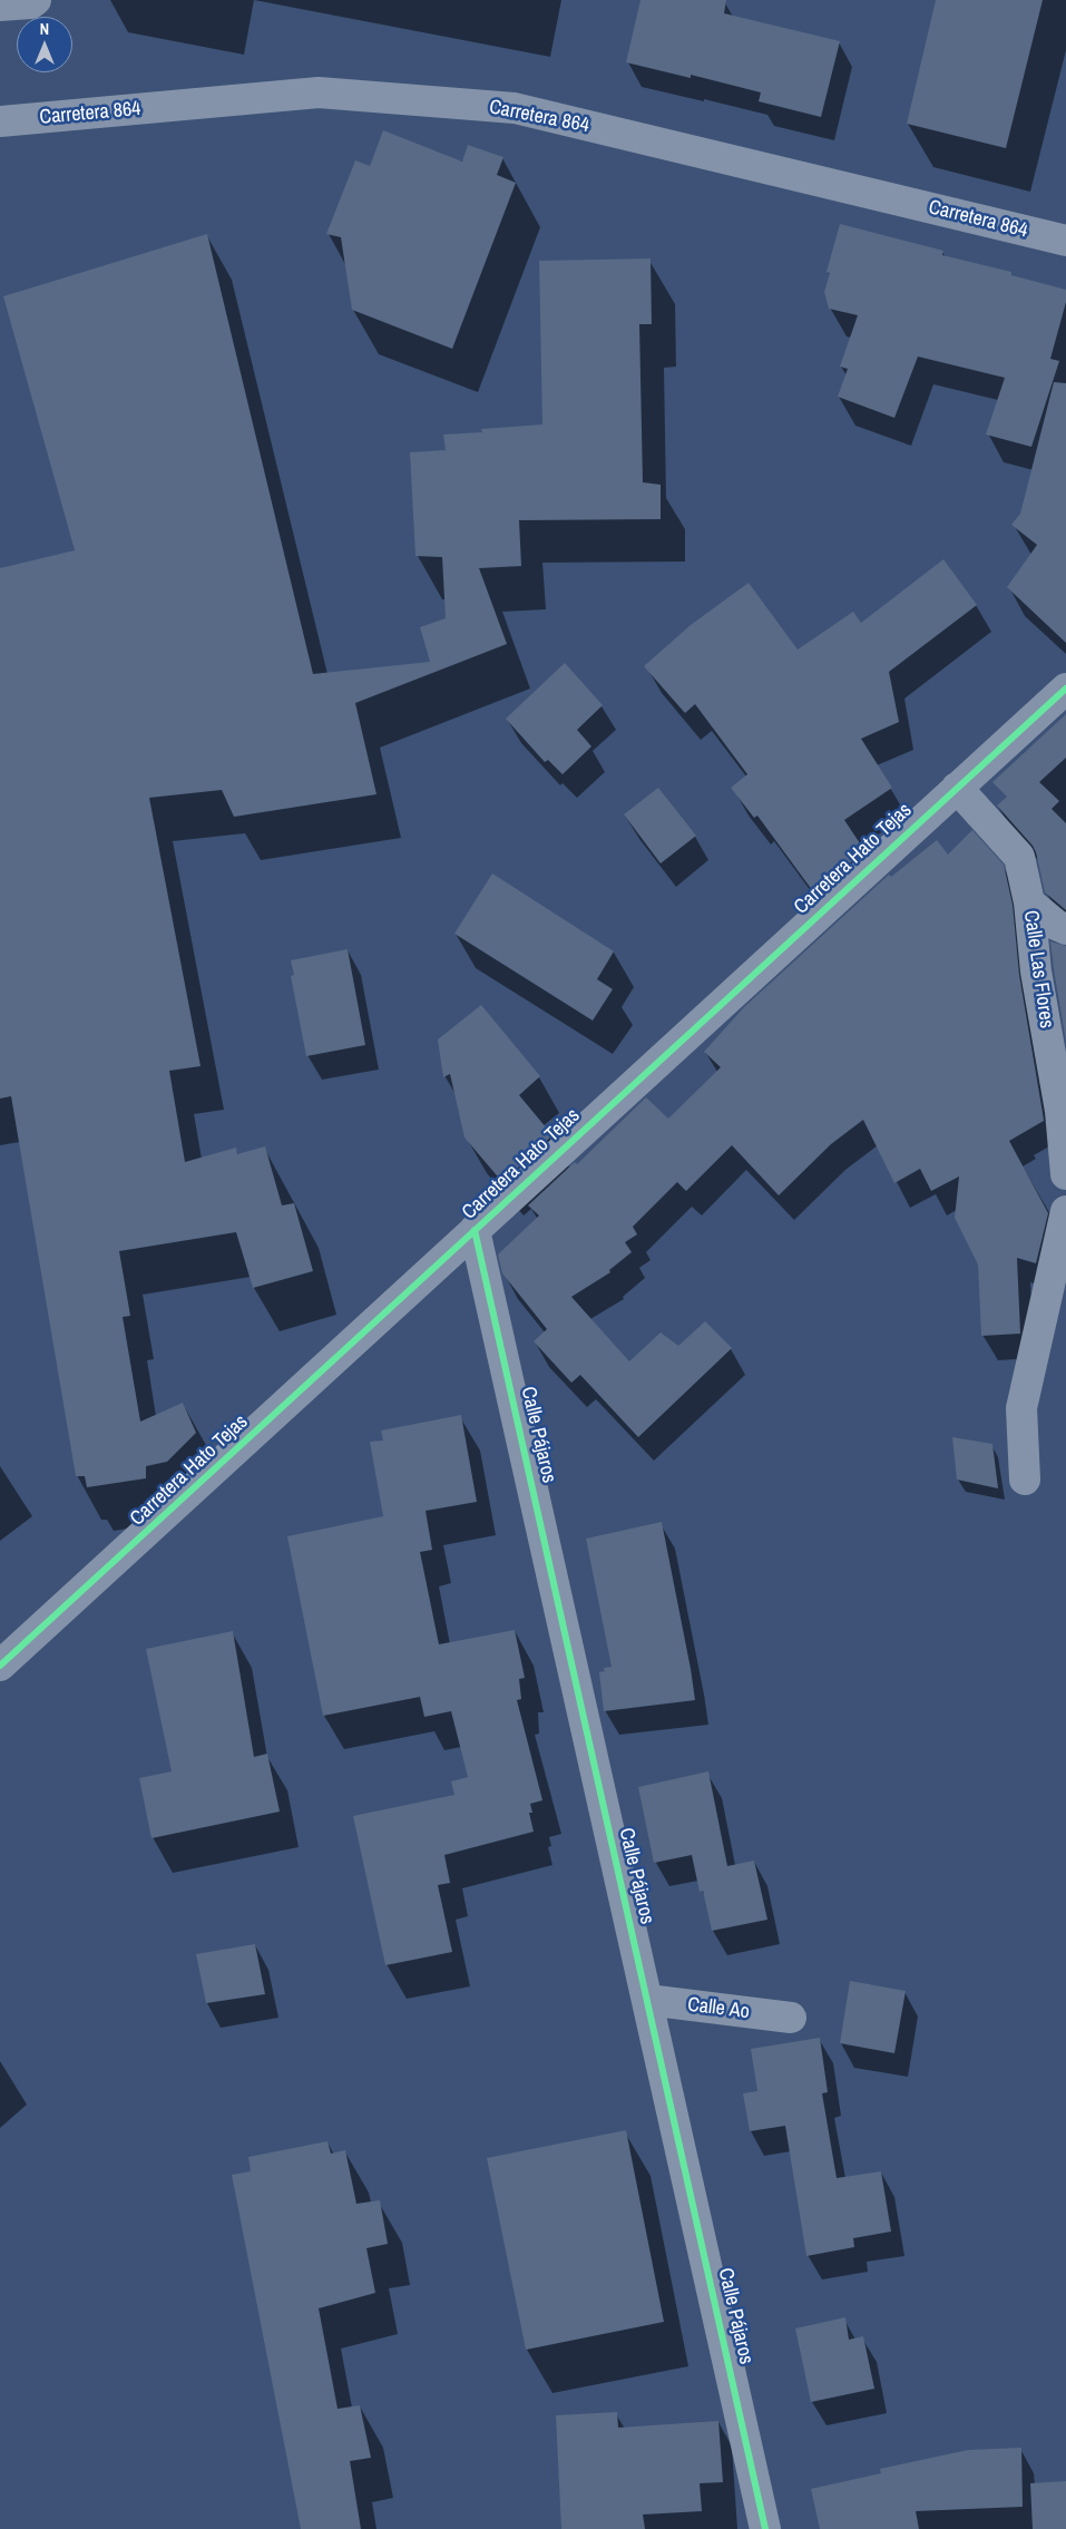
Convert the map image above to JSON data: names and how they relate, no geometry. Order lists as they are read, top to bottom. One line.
{"streets":{"street":["Carretera 864","Carretera Hato Tejas","Calle Las Flores","Calle Pájaros","Calle Ao"]},"crossings":[["Carretera Hato Tejas","Calle Las Flores"],["Carretera Hato Tejas","Calle Pájaros"],["Calle Pájaros","Calle Ao"]],"north":"top"}
